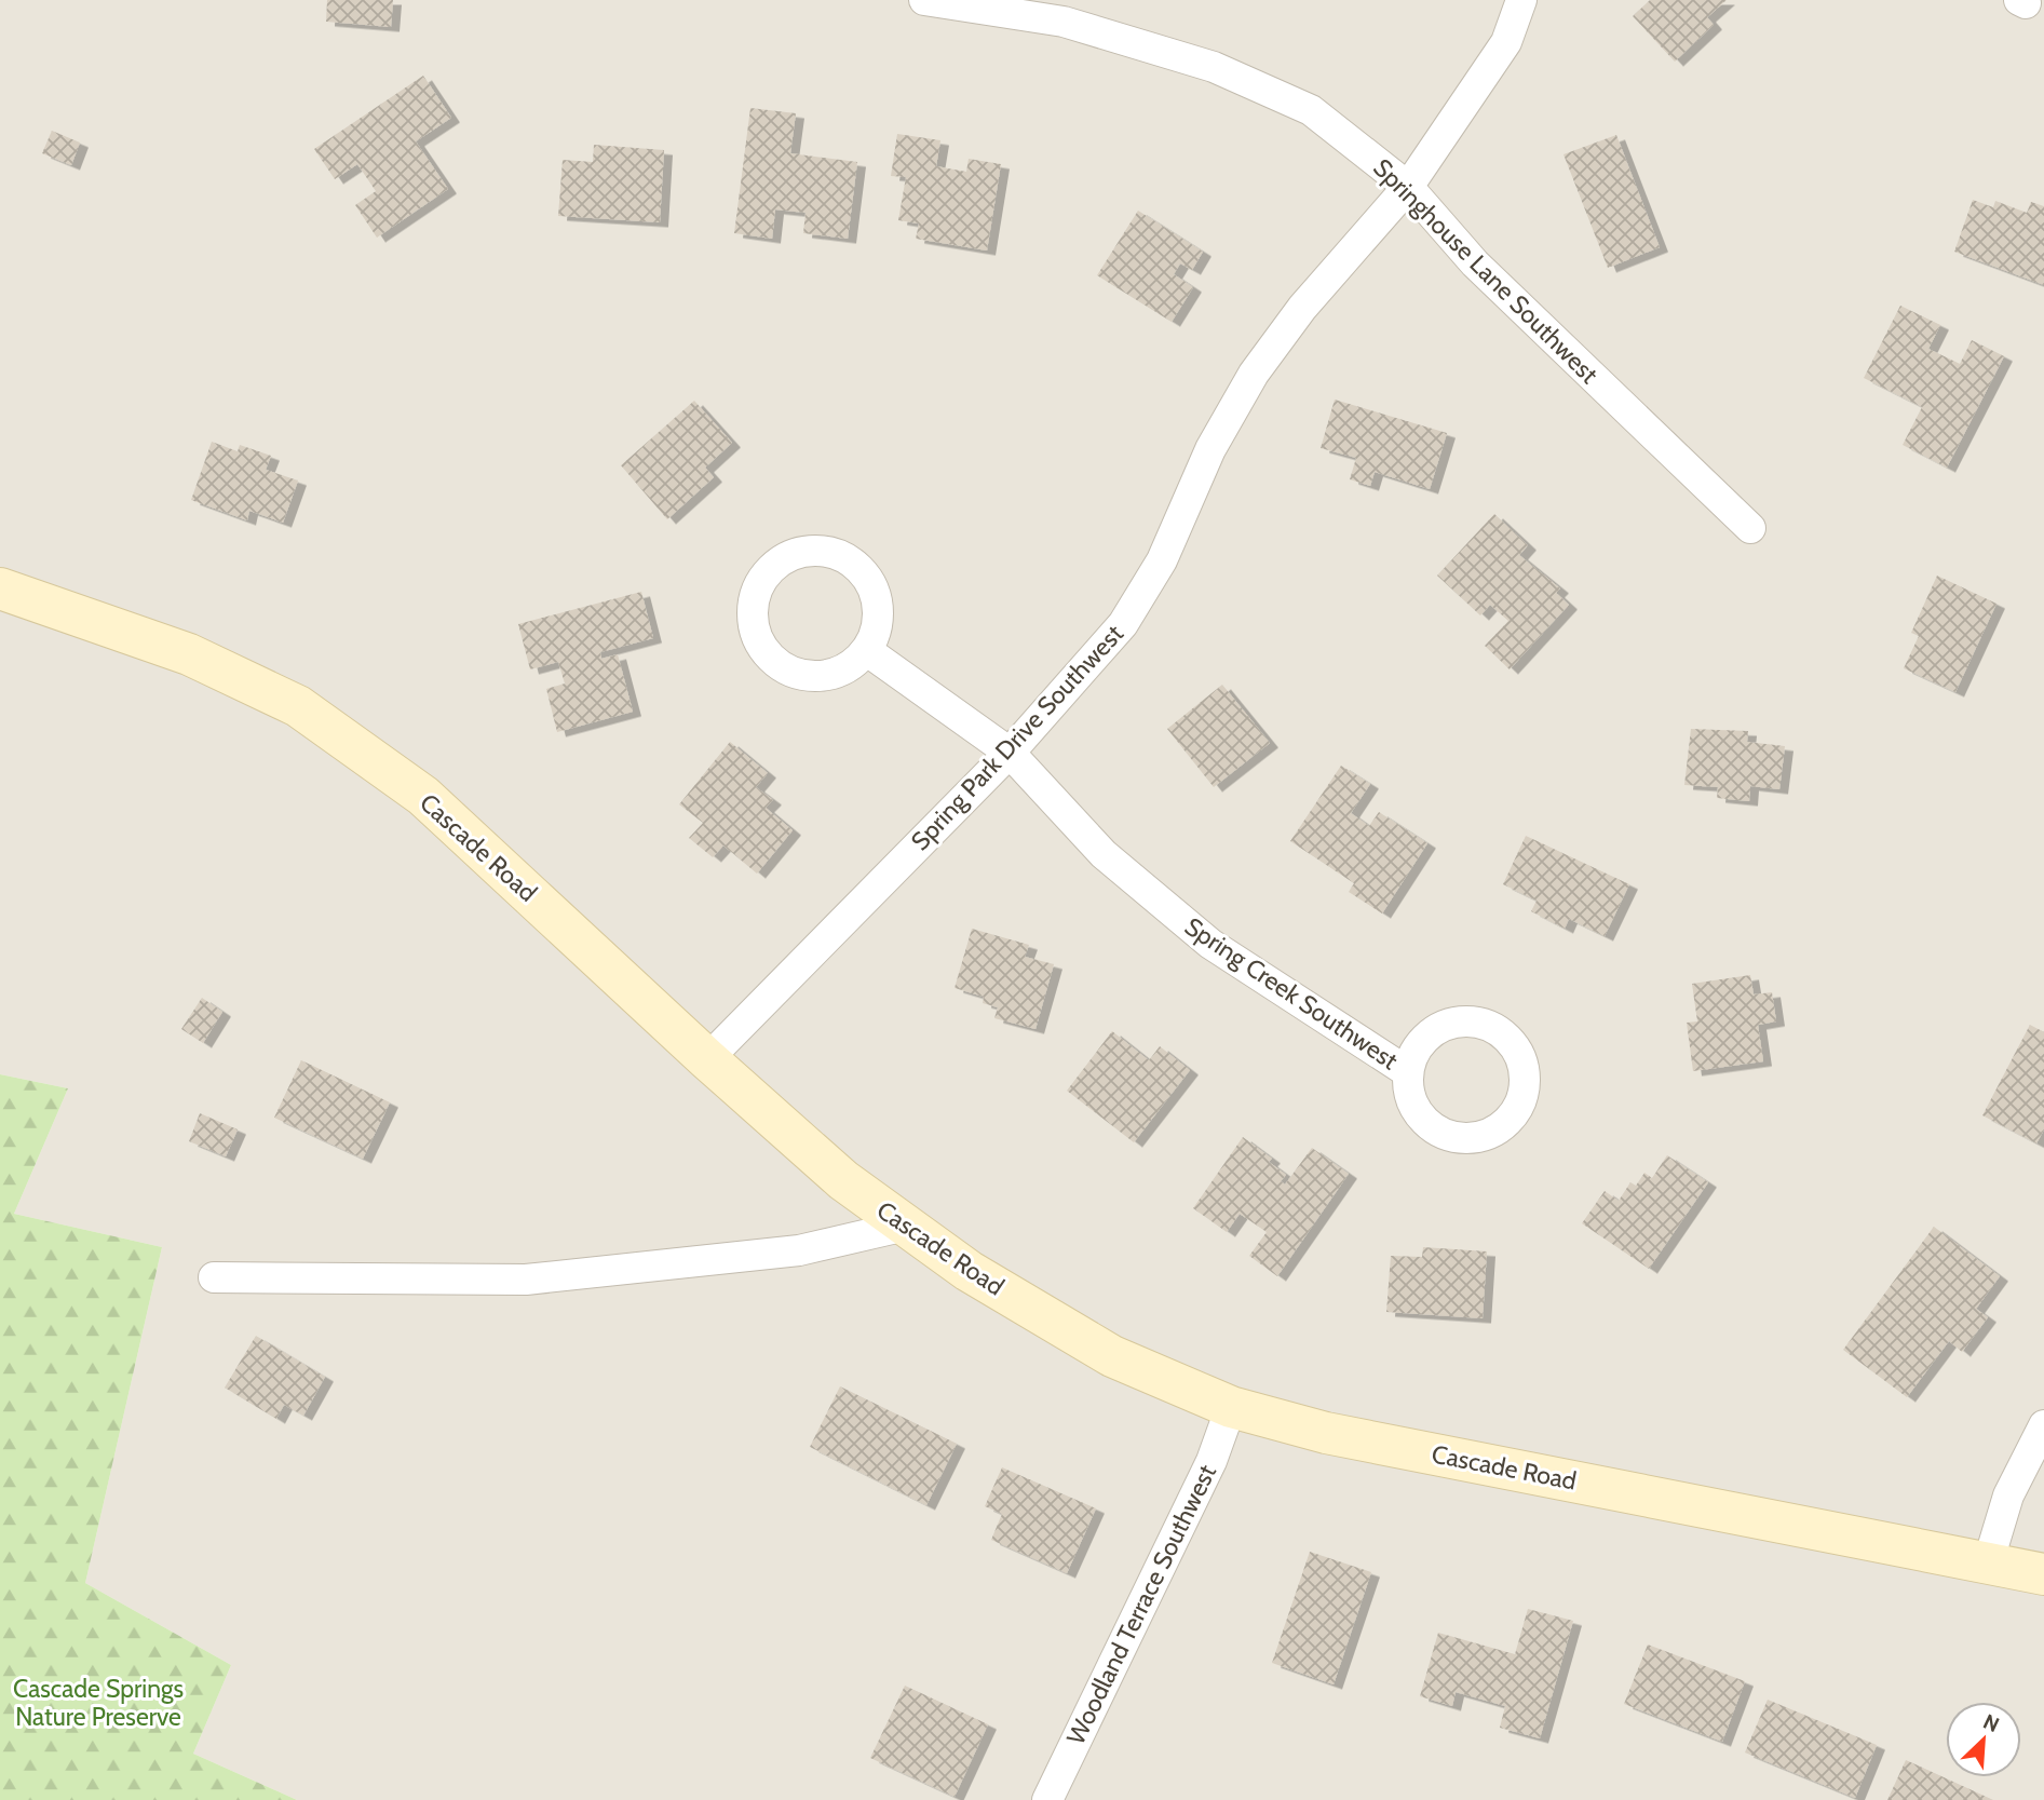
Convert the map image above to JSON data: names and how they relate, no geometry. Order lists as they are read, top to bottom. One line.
{"streets":{"main road":["Cascade Road"],"street":["Springhouse Lane Southwest","Spring Park Drive Southwest","Spring Creek Southwest","Woodland Terrace Southwest"]},"crossings":[["Springhouse Lane Southwest","Spring Park Drive Southwest"],["Spring Park Drive Southwest","Cascade Road"],["Spring Park Drive Southwest","Spring Creek Southwest"],["Cascade Road","Woodland Terrace Southwest"]],"parks":["Cascade Springs Nature Preserve"],"north":"top right"}
